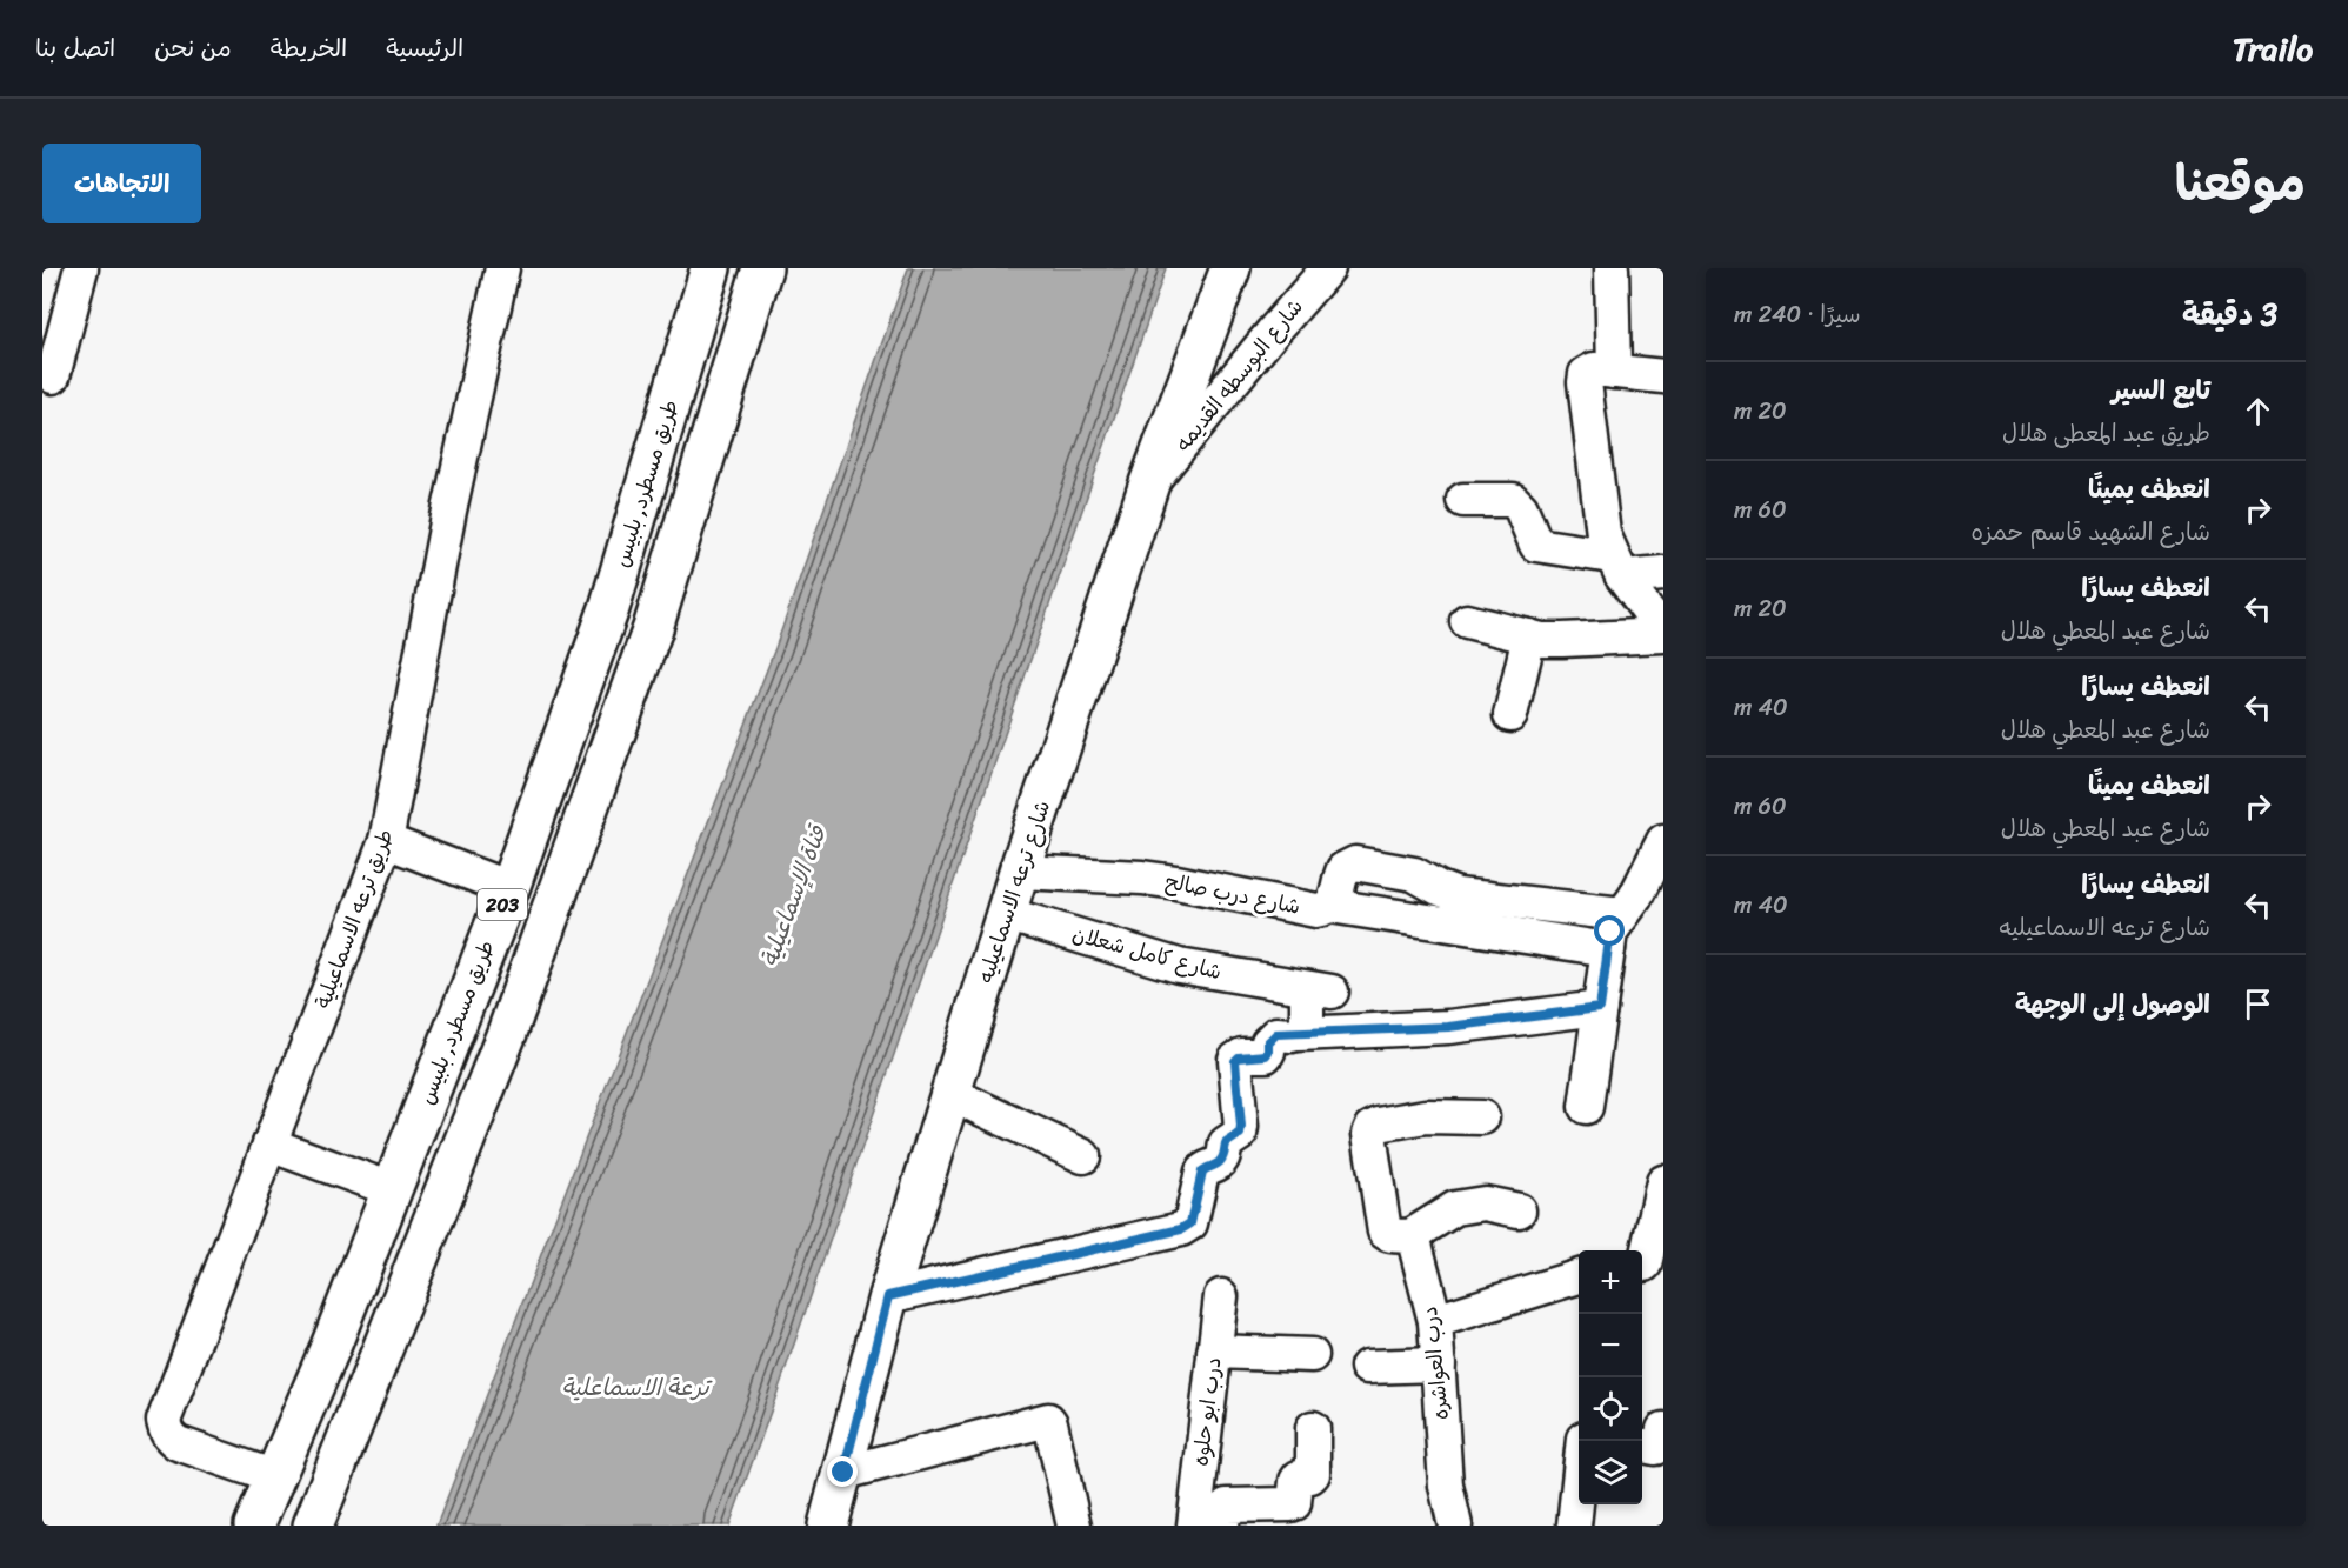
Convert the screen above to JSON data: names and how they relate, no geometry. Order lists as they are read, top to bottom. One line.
{"streets":{"main road":["طريق مسطرد, بلبيس","شارع ترعه الاسماعيليه","203"],"street":["شارع البوسطه القديمه","شارع درب صالح","طريق ترعه الاسماعيلية","شارع كامل شعلان","درب العواشره","درب ابو حلوه"]},"crossings":[["شارع البوسطه القديمه","شارع ترعه الاسماعيليه"],["طريق مسطرد, بلبيس","طريق ترعه الاسماعيلية"],["شارع ترعه الاسماعيليه","شارع درب صالح"],["شارع ترعه الاسماعيليه","شارع كامل شعلان"]],"water":["قناة الإسماعيلية","ترعة الاسماعلية"],"page":{"header":"Trailo","nav":["الرئيسية","الخريطة","من نحن","اتصل بنا"],"title":"موقعنا","buttons":"الاتجاهات","heading":["3 دقيقة","سيرًا · 240 m"],"list":[["تابع السير","طريق عبد المعطى هلال","20 m"],["انعطف يمينًا","شارع الشهيد قاسم حمزه","60 m"],["انعطف يسارًا","شارع عبد المعطي هلال","20 m"],["انعطف يسارًا","شارع عبد المعطي هلال","40 m"],["انعطف يمينًا","شارع عبد المعطي هلال","60 m"],["انعطف يسارًا","شارع ترعه الاسماعيليه","40 m"],"الوصول إلى الوجهة"],"map_buttons":["+","−"]}}
